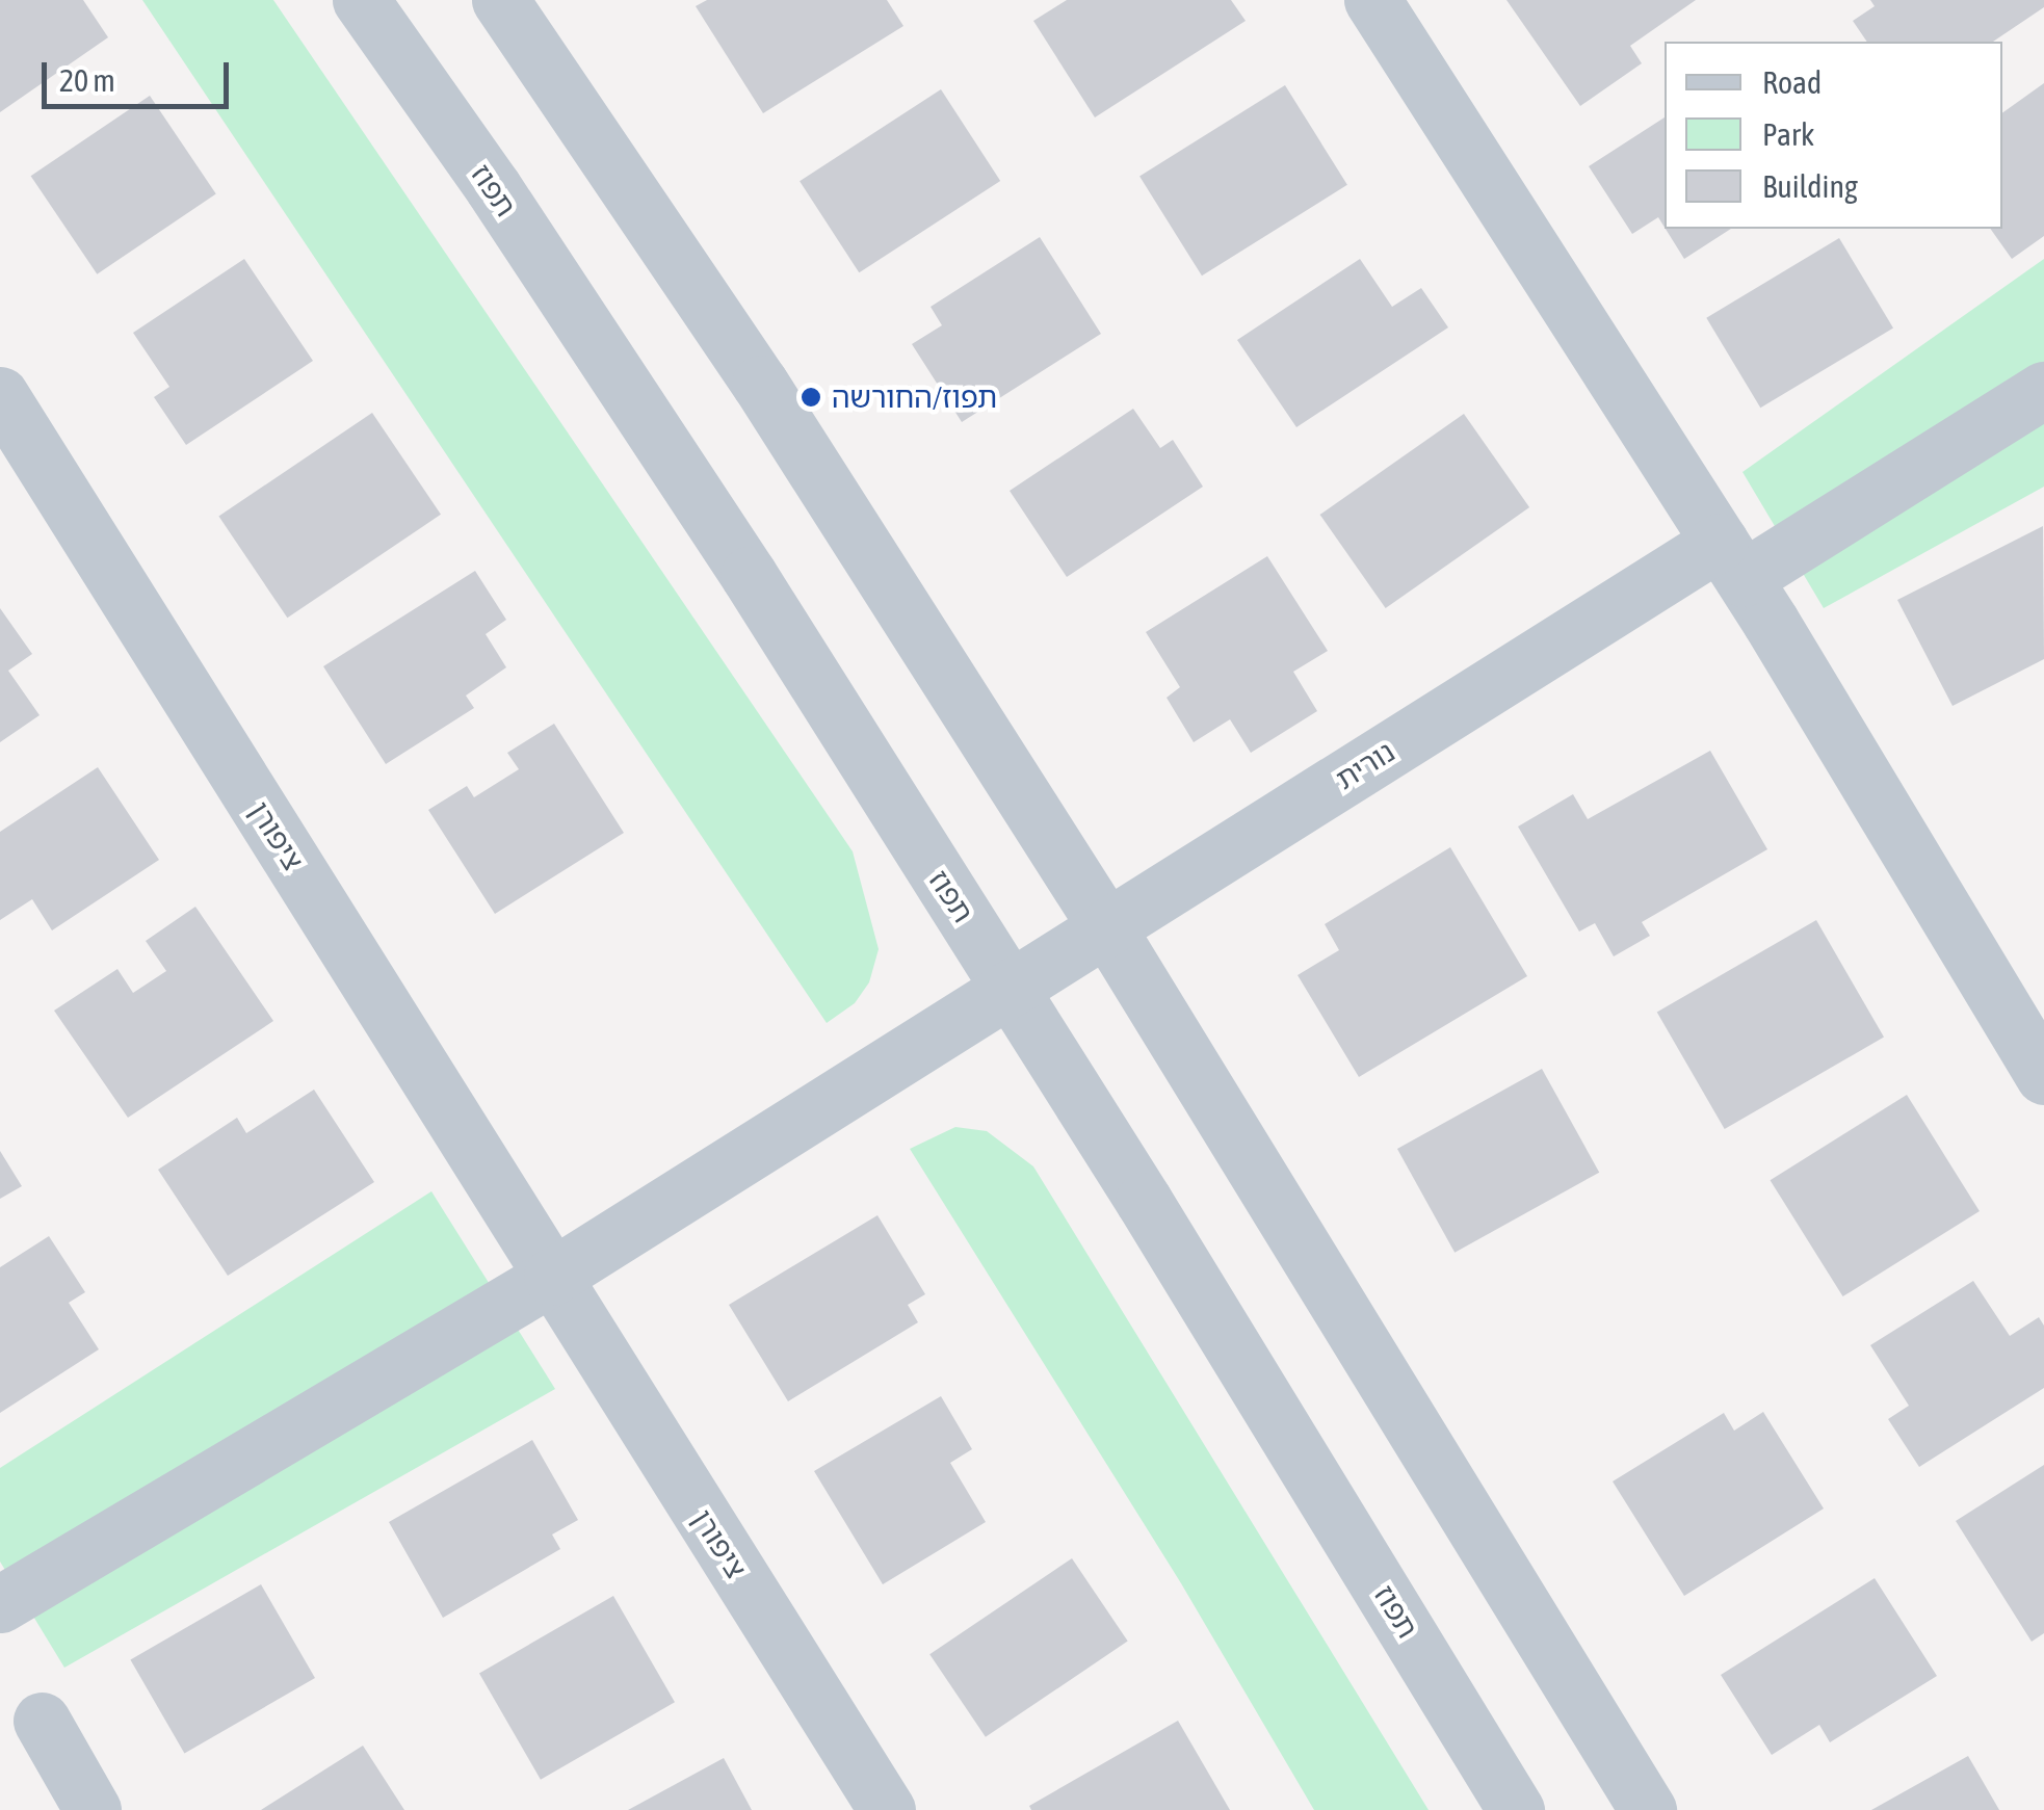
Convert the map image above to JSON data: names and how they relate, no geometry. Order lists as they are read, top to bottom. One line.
{"streets":{"street":["תפוז","נורית","ציפורן"]},"crossings":[["תפוז","נורית"]],"places":["תפוז/החורשה"],"legend":["Road","Park","Building"],"scale_bar":"20 m"}
